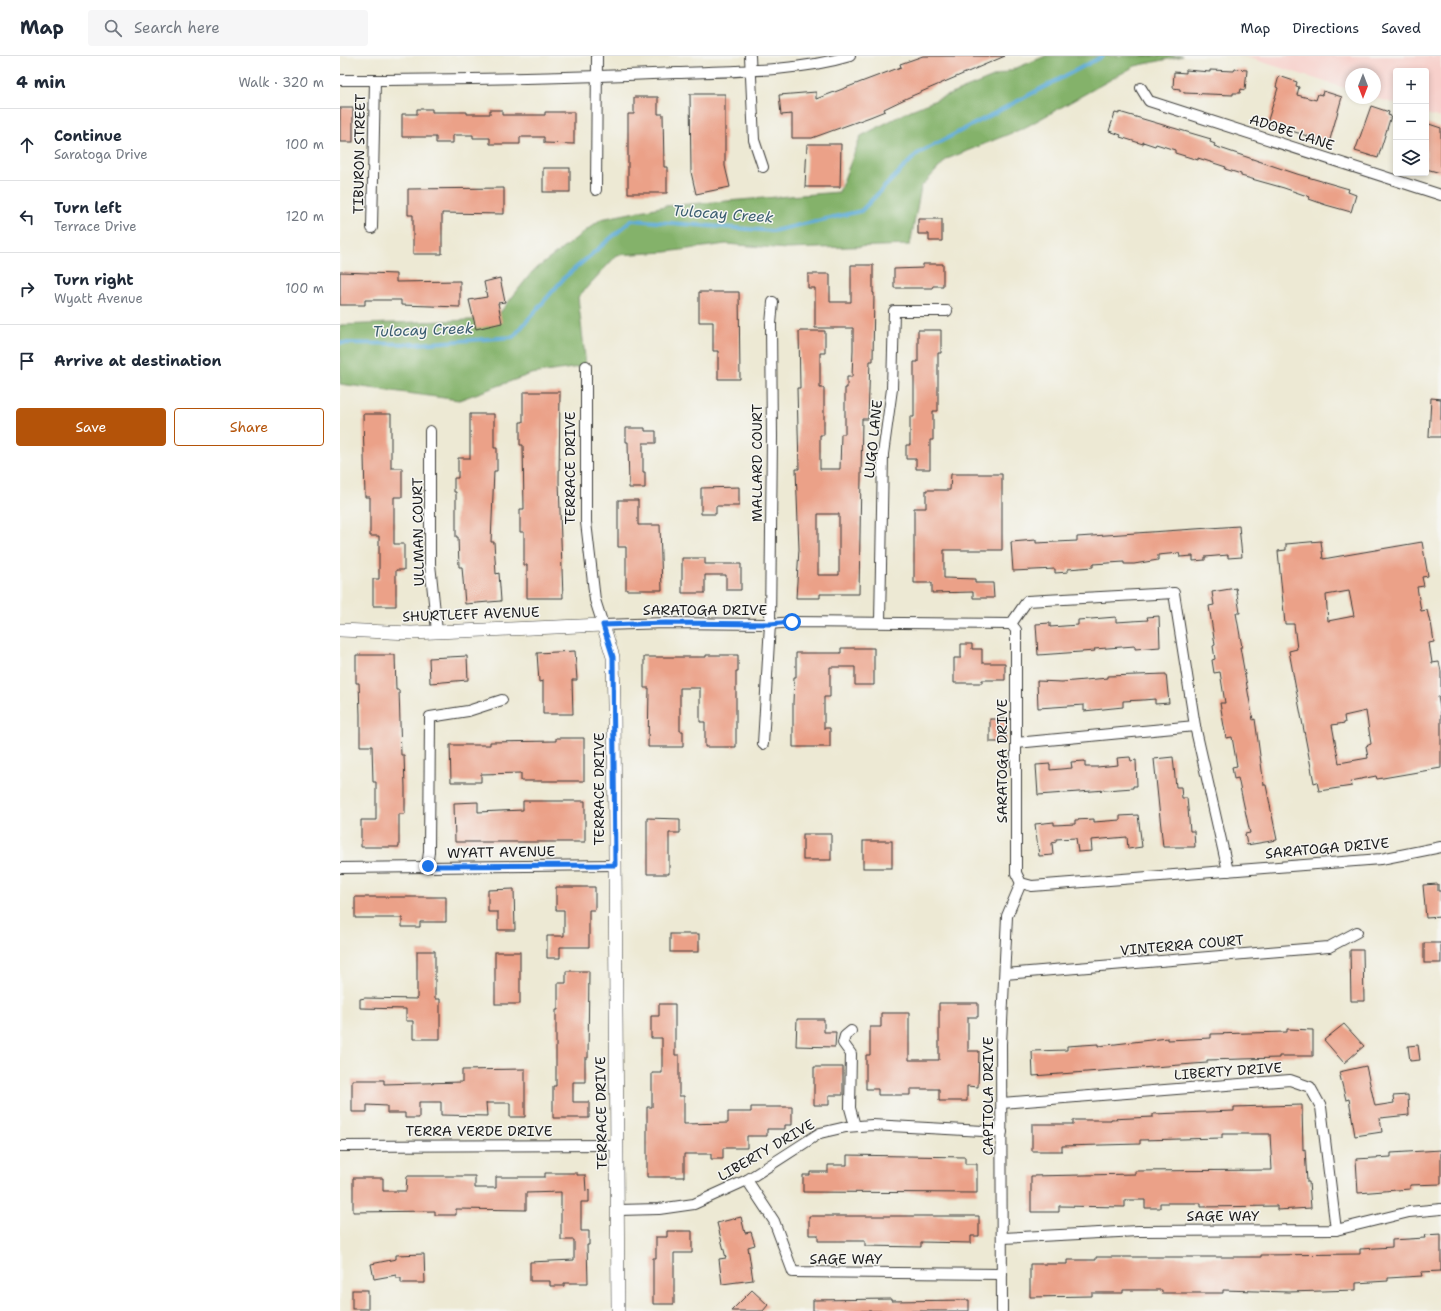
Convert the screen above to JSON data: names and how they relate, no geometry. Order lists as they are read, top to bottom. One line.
{"streets":{"street":["ADOBE LANE","TIBURON STREET","LUGO LANE","MALLARD COURT","TERRACE DRIVE","ULLMAN COURT","SARATOGA DRIVE","SHURTLEFF AVENUE","WYATT AVENUE","VINTERRA COURT","LIBERTY DRIVE","CAPITOLA DRIVE","TERRA VERDE DRIVE","SAGE WAY"]},"crossings":[["LUGO LANE","SARATOGA DRIVE"],["MALLARD COURT","SARATOGA DRIVE"],["TERRACE DRIVE","SARATOGA DRIVE"],["TERRACE DRIVE","SHURTLEFF AVENUE"],["TERRACE DRIVE","WYATT AVENUE"],["TERRACE DRIVE","LIBERTY DRIVE"],["TERRACE DRIVE","TERRA VERDE DRIVE"],["ULLMAN COURT","SHURTLEFF AVENUE"],["SARATOGA DRIVE","SHURTLEFF AVENUE"],["SARATOGA DRIVE","CAPITOLA DRIVE"],["VINTERRA COURT","CAPITOLA DRIVE"],["LIBERTY DRIVE","CAPITOLA DRIVE"],["LIBERTY DRIVE","SAGE WAY"],["CAPITOLA DRIVE","SAGE WAY"]],"water":["Tulocay Creek"],"north":"bottom","page":{"header":"Map","search":"Search here","nav":["Map","Directions","Saved"],"heading":["4 min","Walk · 320 m"],"map_buttons":["+","−"],"list":[["Continue","Saratoga Drive","100 m"],["Turn left","Terrace Drive","120 m"],["Turn right","Wyatt Avenue","100 m"],"Arrive at destination"],"buttons":["Save","Share"]}}
